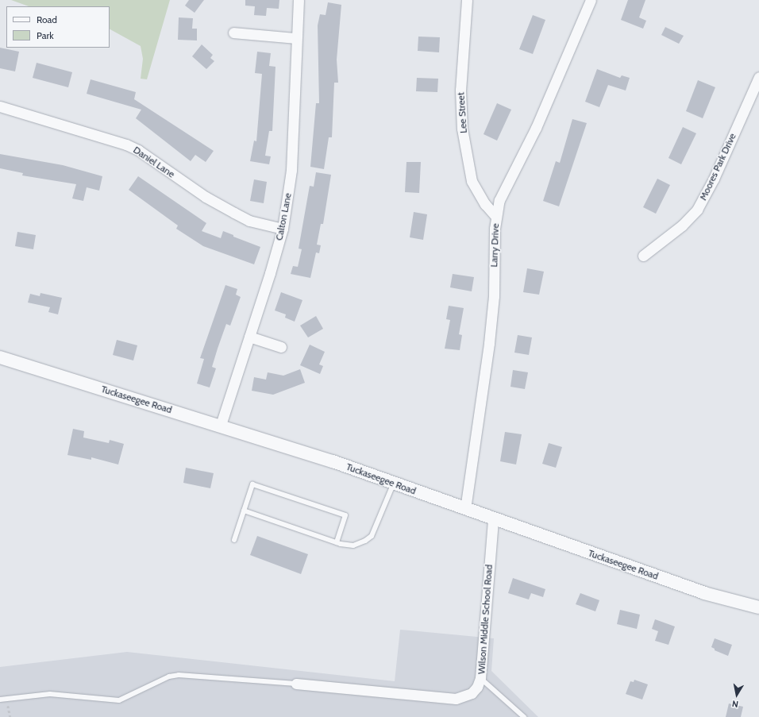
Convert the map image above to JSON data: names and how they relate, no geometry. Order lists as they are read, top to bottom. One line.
{"streets":{"street":["Lee Street","Daniel Lane","Moores Park Drive","Calton Lane","Larry Drive","Tuckaseegee Road","Wilson Middle School Road"]},"crossings":[["Lee Street","Larry Drive"],["Daniel Lane","Calton Lane"],["Calton Lane","Tuckaseegee Road"],["Larry Drive","Tuckaseegee Road"],["Tuckaseegee Road","Wilson Middle School Road"]],"legend":["Road","Park"],"north":"bottom"}
